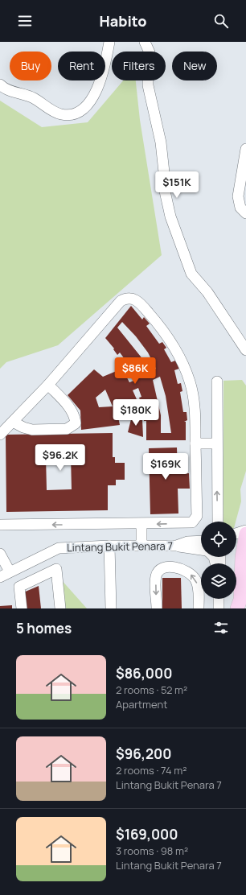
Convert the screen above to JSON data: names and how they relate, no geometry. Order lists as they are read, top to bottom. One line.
{"streets":{"street":["Lintang Bukit Penara 7"]},"page":{"header":"Habito","chip":["Buy","Rent","Filters","New"],"price":["$151K","$86K","$180K","$96.2K","$169K"],"heading":"5 homes","list":[{"name":"$86,000","note":"2 rooms · 52 m² · Apartment"},{"name":"$96,200","note":"2 rooms · 74 m² · Lintang Bukit Penara 7"},{"name":"$169,000","note":"3 rooms · 98 m² · Lintang Bukit Penara 7"}]}}
